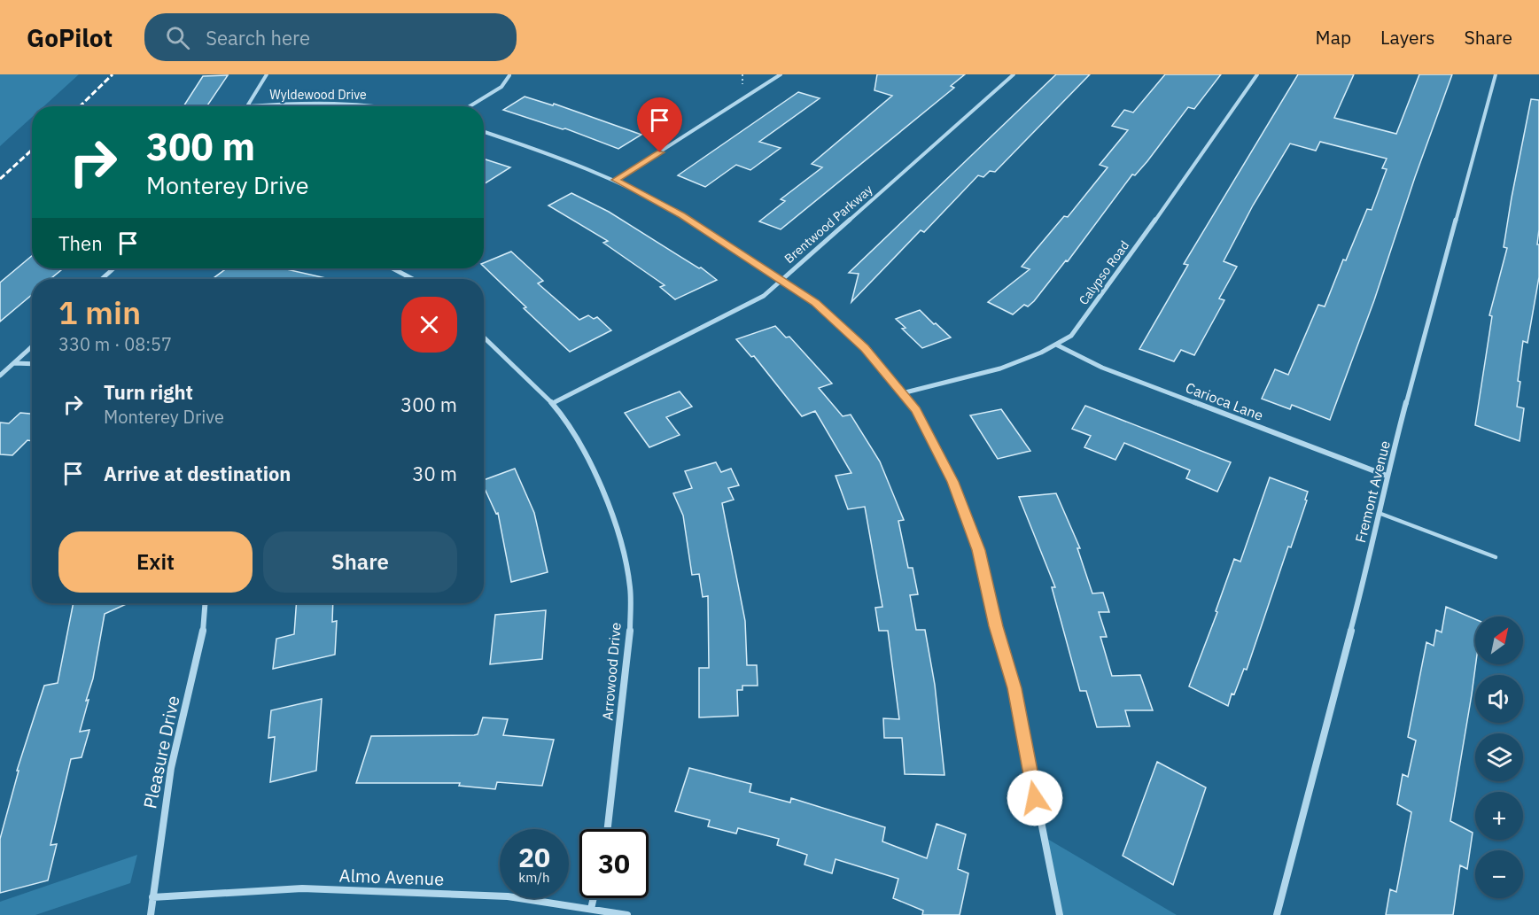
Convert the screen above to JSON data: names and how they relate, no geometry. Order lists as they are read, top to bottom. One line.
{"streets":{"street":["Wyldewood Drive","Brentwood Parkway","Calypso Road","Carioca Lane","Fremont Avenue","Arrowood Drive","Pleasure Drive","Almo Avenue"]},"crossings":[["Brentwood Parkway","Arrowood Drive"],["Calypso Road","Carioca Lane"],["Carioca Lane","Fremont Avenue"],["Pleasure Drive","Almo Avenue"]],"north":"top right","page":{"header":"GoPilot","search":"Search here","nav":["Map","Layers","Share"],"turn":["300 m","Monterey Drive"],"then":"Then","heading":["1 min","330 m · 08:57"],"list":[{"name":"Turn right","note":"Monterey Drive","value":"300 m"},{"name":"Arrive at destination","value":"30 m"}],"buttons":["Exit","Share"],"map_buttons":["+","−"],"speed":"20 km/h","limit":"30"}}
